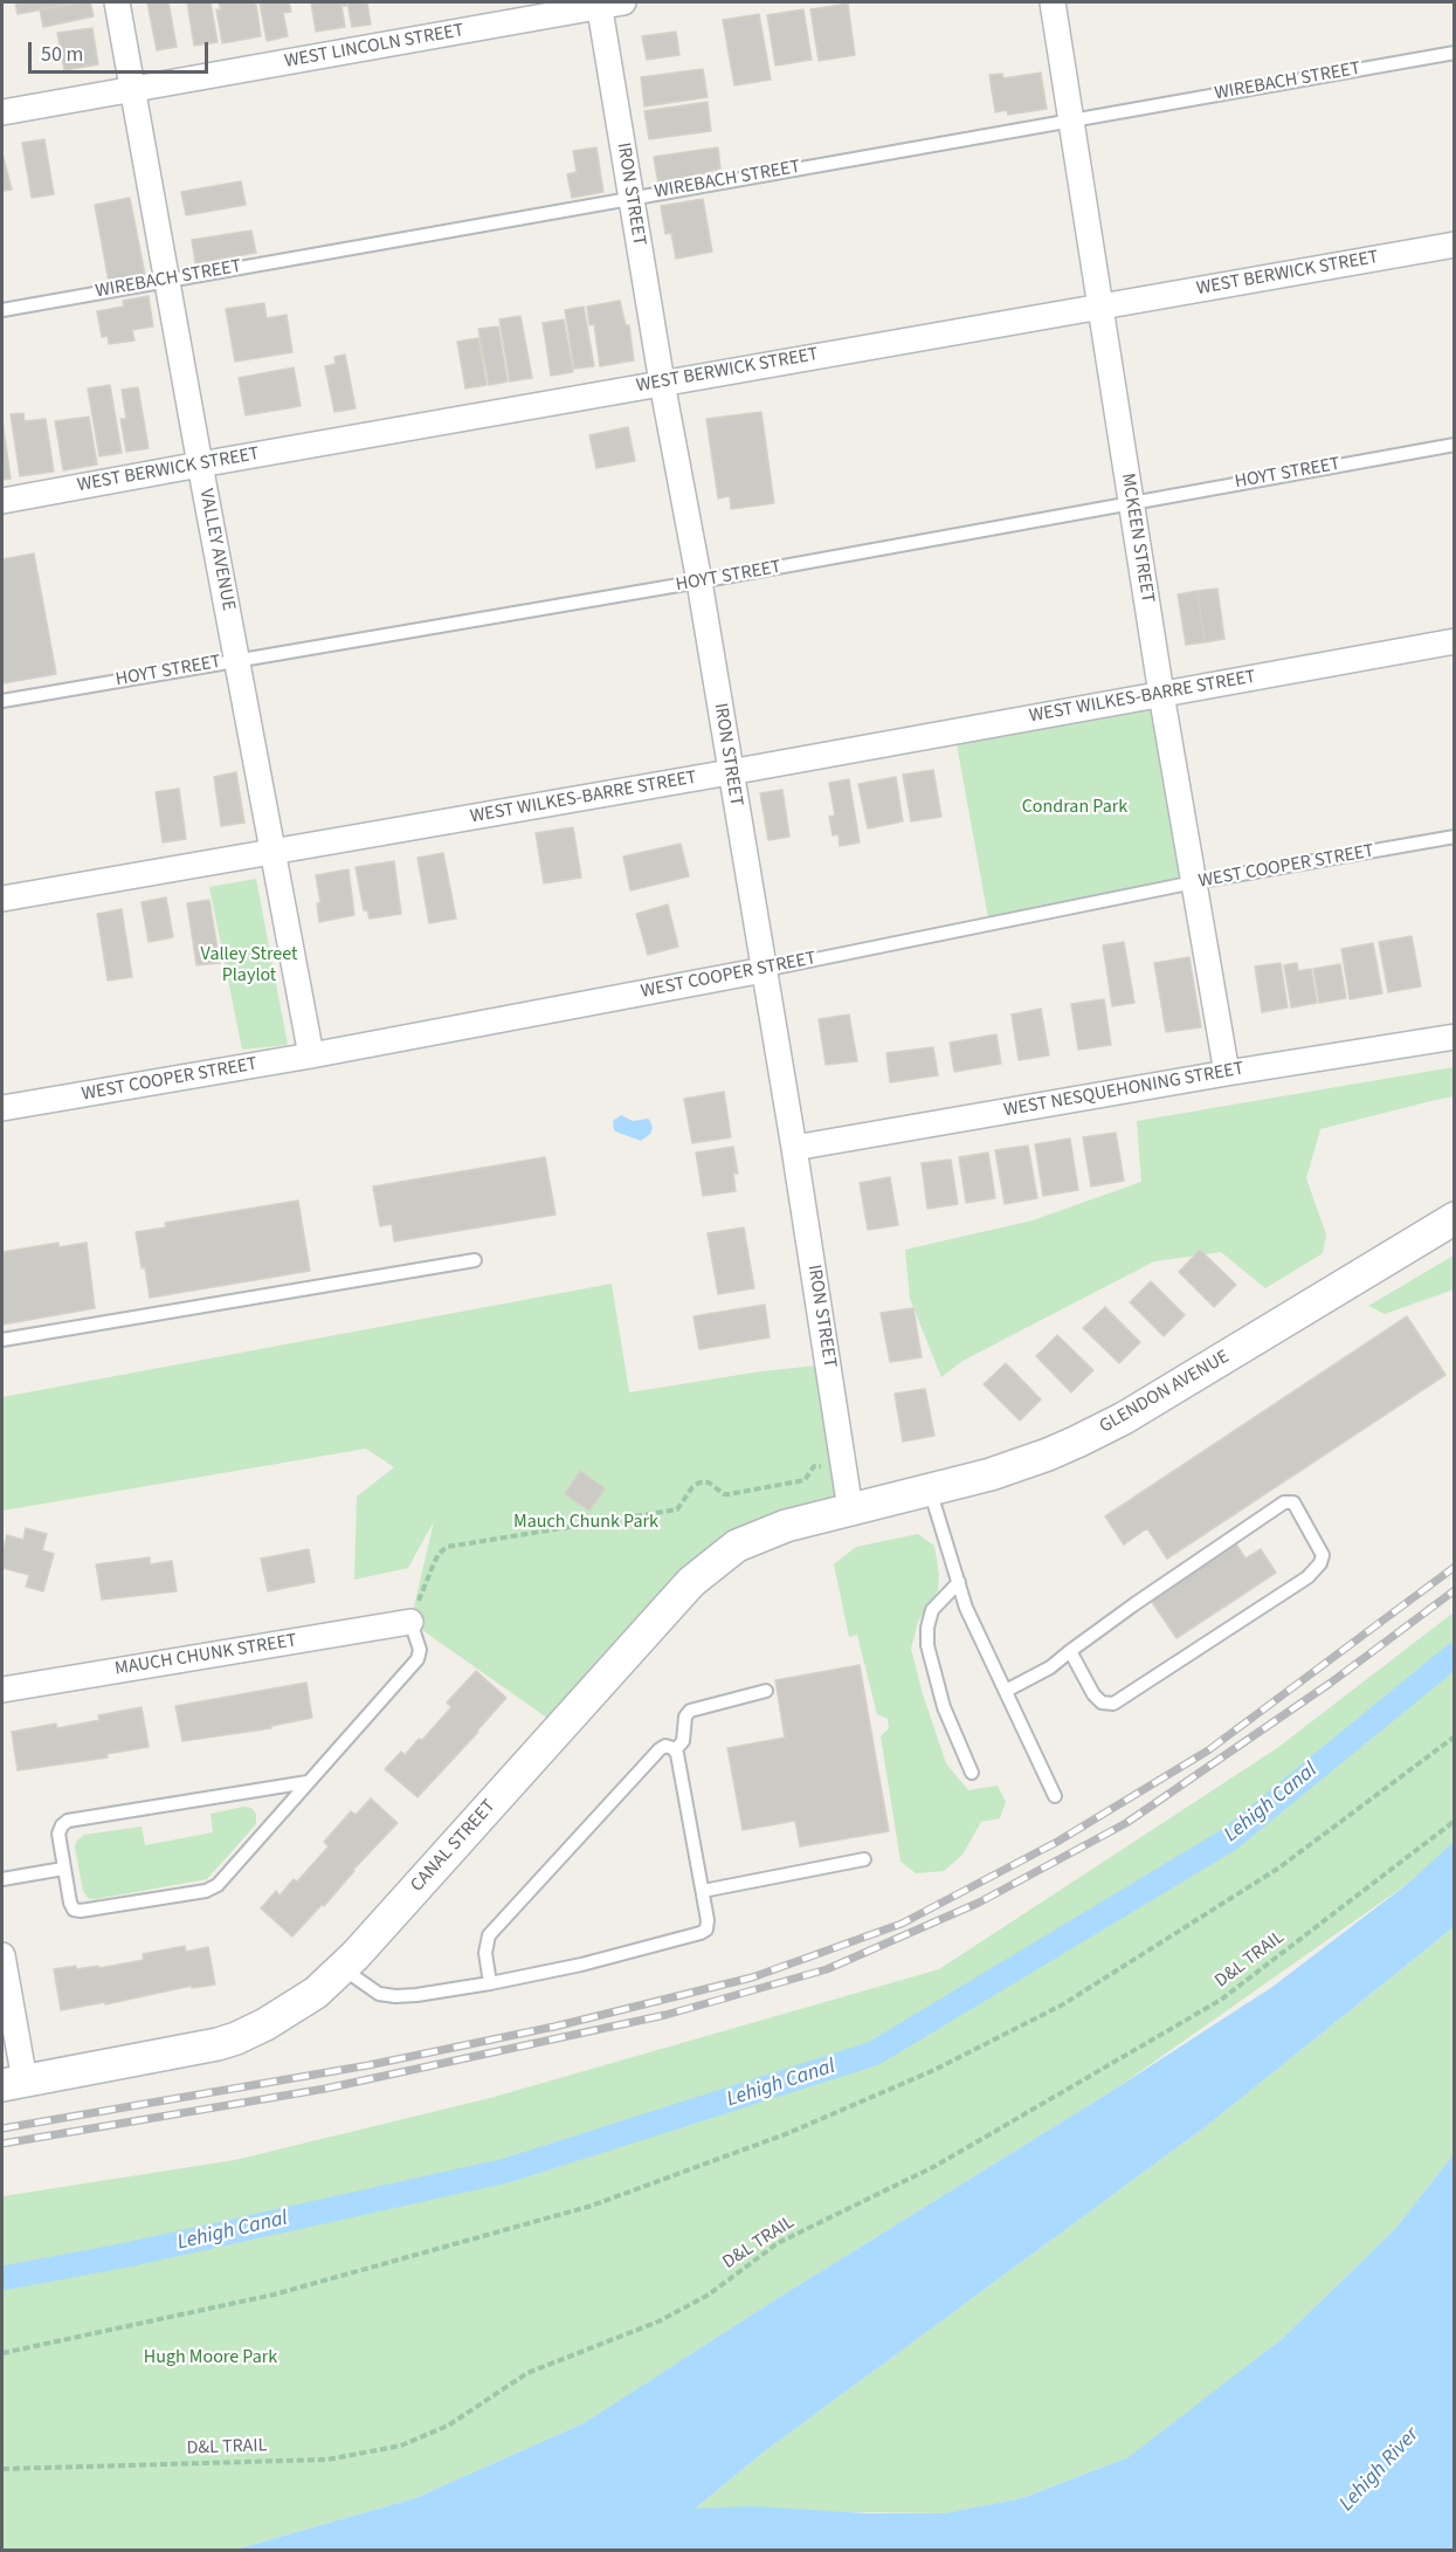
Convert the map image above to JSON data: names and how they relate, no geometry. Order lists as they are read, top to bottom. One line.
{"streets":{"street":["WEST LINCOLN STREET","IRON STREET","WEST BERWICK STREET","MCKEEN STREET","VALLEY AVENUE","WEST WILKES-BARRE STREET","WEST COOPER STREET","WEST NESQUEHONING STREET","GLENDON AVENUE","MAUCH CHUNK STREET","CANAL STREET"],"lane":["WIREBACH STREET","HOYT STREET"],"path":["D&L TRAIL"]},"crossings":[["WEST LINCOLN STREET","IRON STREET"],["WEST LINCOLN STREET","VALLEY AVENUE"],["WIREBACH STREET","IRON STREET"],["WIREBACH STREET","MCKEEN STREET"],["WIREBACH STREET","VALLEY AVENUE"],["IRON STREET","WEST BERWICK STREET"],["IRON STREET","HOYT STREET"],["IRON STREET","WEST WILKES-BARRE STREET"],["IRON STREET","WEST COOPER STREET"],["IRON STREET","WEST NESQUEHONING STREET"],["IRON STREET","GLENDON AVENUE"],["IRON STREET","CANAL STREET"],["WEST BERWICK STREET","MCKEEN STREET"],["WEST BERWICK STREET","VALLEY AVENUE"],["HOYT STREET","MCKEEN STREET"],["HOYT STREET","VALLEY AVENUE"],["MCKEEN STREET","WEST WILKES-BARRE STREET"],["MCKEEN STREET","WEST COOPER STREET"],["MCKEEN STREET","WEST NESQUEHONING STREET"],["VALLEY AVENUE","WEST WILKES-BARRE STREET"],["VALLEY AVENUE","WEST COOPER STREET"],["GLENDON AVENUE","CANAL STREET"]],"water":["Lehigh Canal","Lehigh River"],"parks":["Condran Park","Valley Street Playlot","Mauch Chunk Park","Hugh Moore Park"],"scale_bar":"50 m"}
